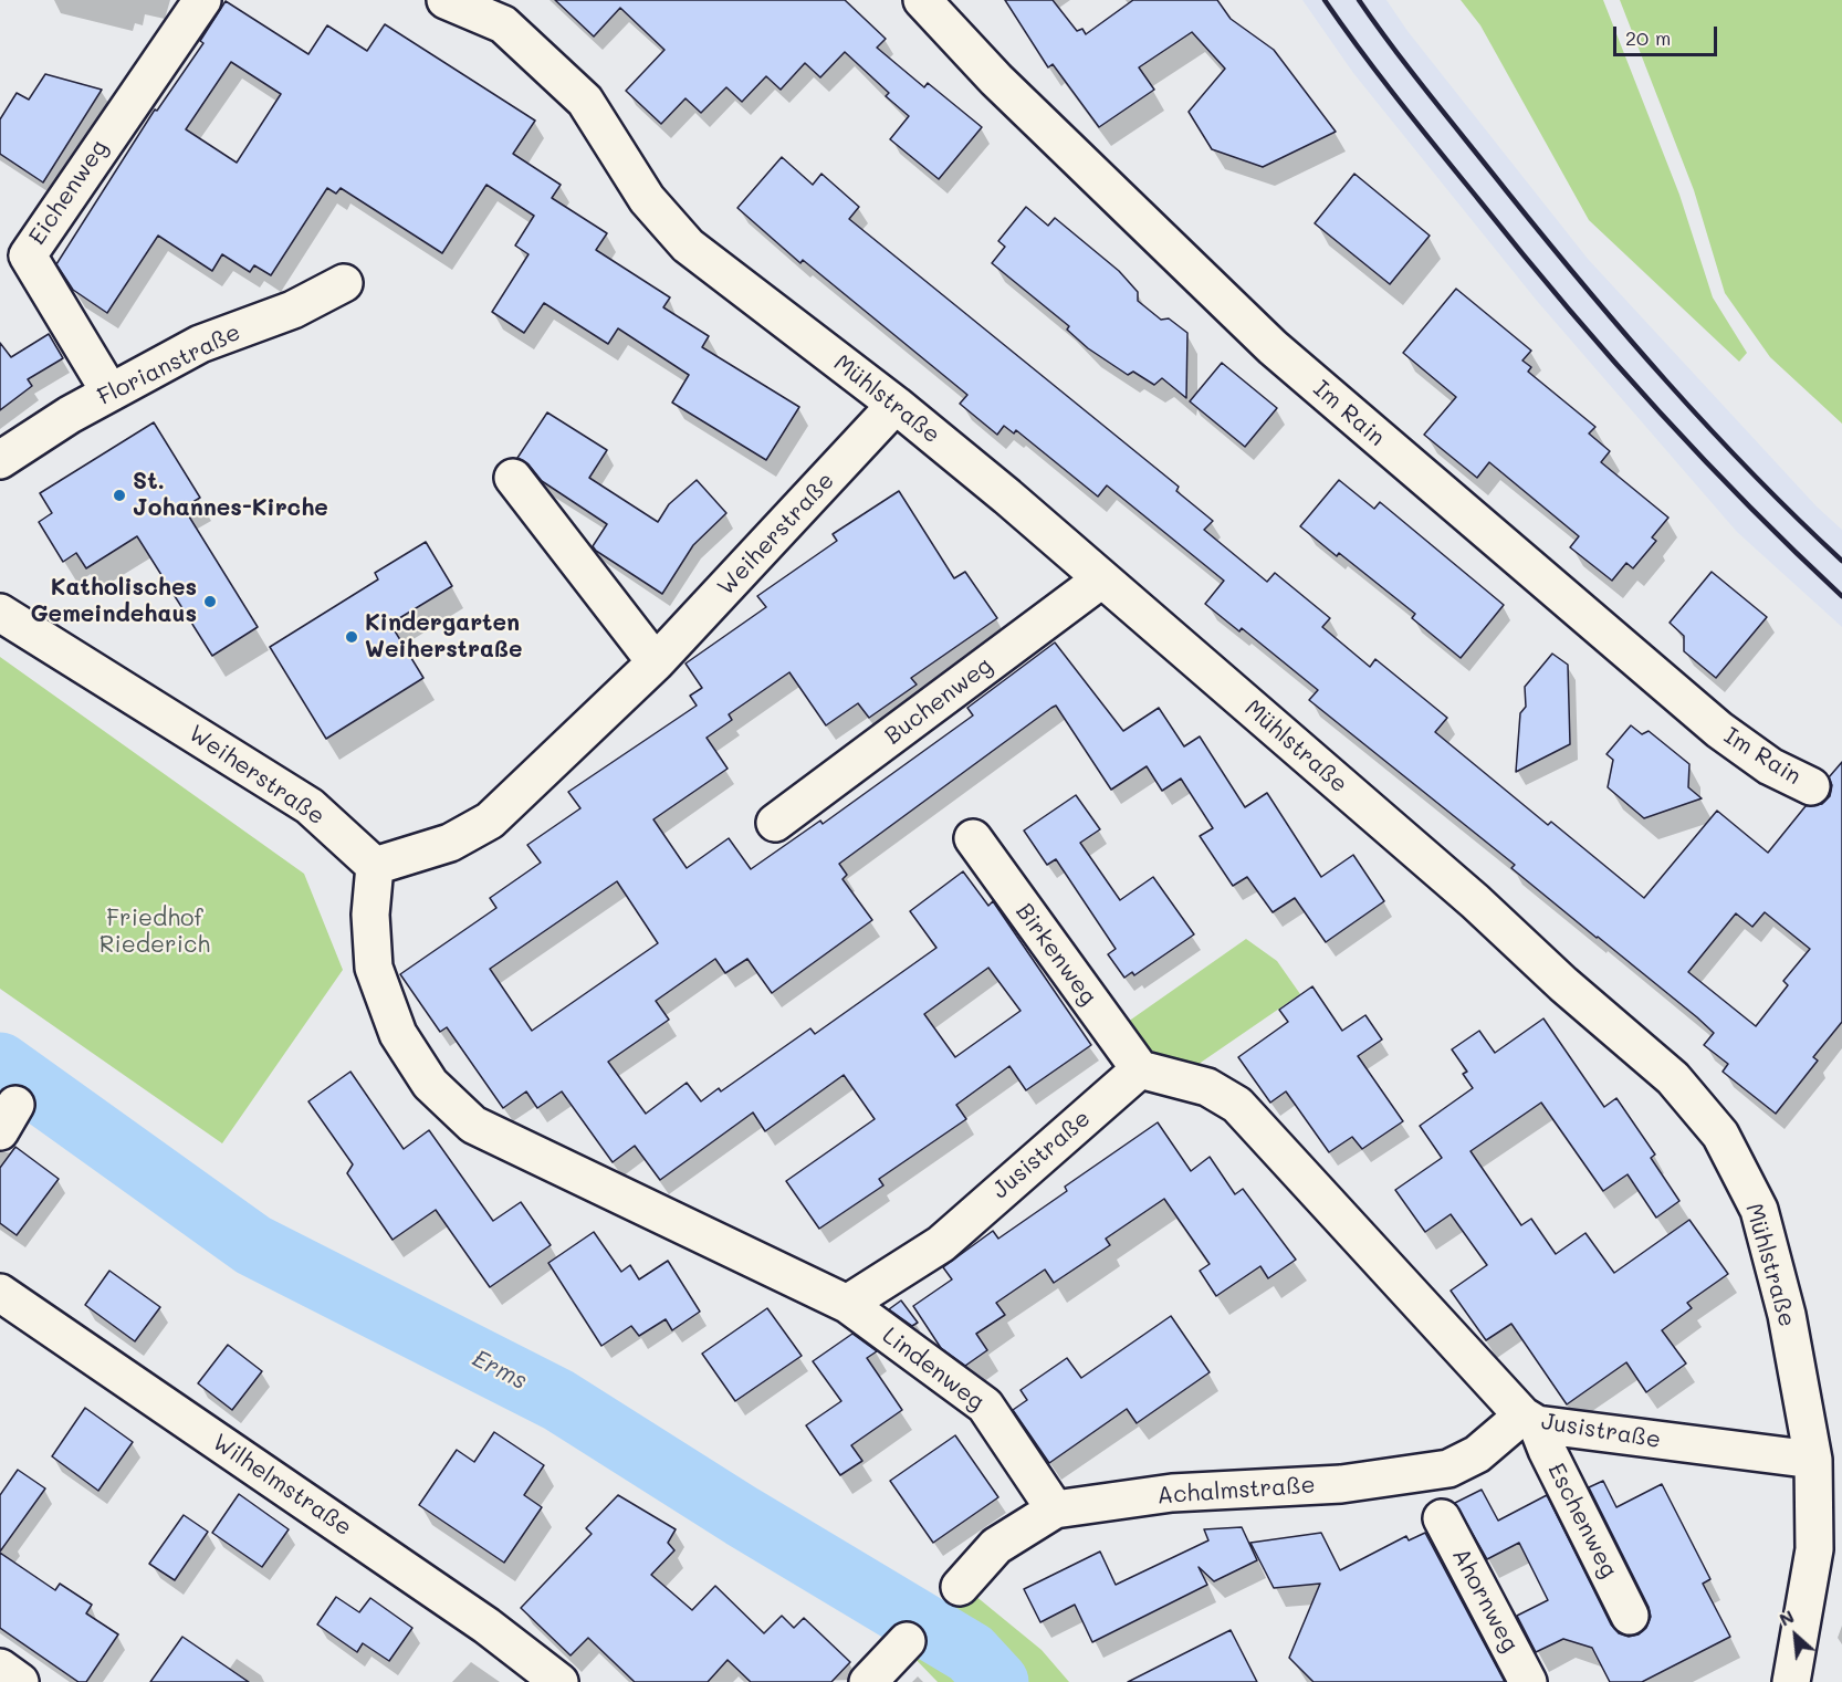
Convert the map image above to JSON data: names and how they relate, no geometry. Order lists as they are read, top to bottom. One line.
{"streets":{"street":["Eichenweg","Florianstraße","Mühlstraße","Im Rain","Weiherstraße","Buchenweg","Birkenweg","Jusistraße","Lindenweg","Wilhelmstraße","Achalmstraße","Eschenweg","Ahornweg"]},"crossings":[["Eichenweg","Florianstraße"],["Mühlstraße","Weiherstraße"],["Mühlstraße","Buchenweg"],["Mühlstraße","Jusistraße"],["Birkenweg","Jusistraße"],["Jusistraße","Lindenweg"],["Jusistraße","Achalmstraße"],["Jusistraße","Eschenweg"],["Lindenweg","Achalmstraße"],["Achalmstraße","Eschenweg"]],"water":["Erms"],"parks":["Friedhof Riederich"],"places":["St. Johannes-Kirche","Katholisches Gemeindehaus","Kindergarten Weiherstraße"],"scale_bar":"20 m","north":"top left"}
